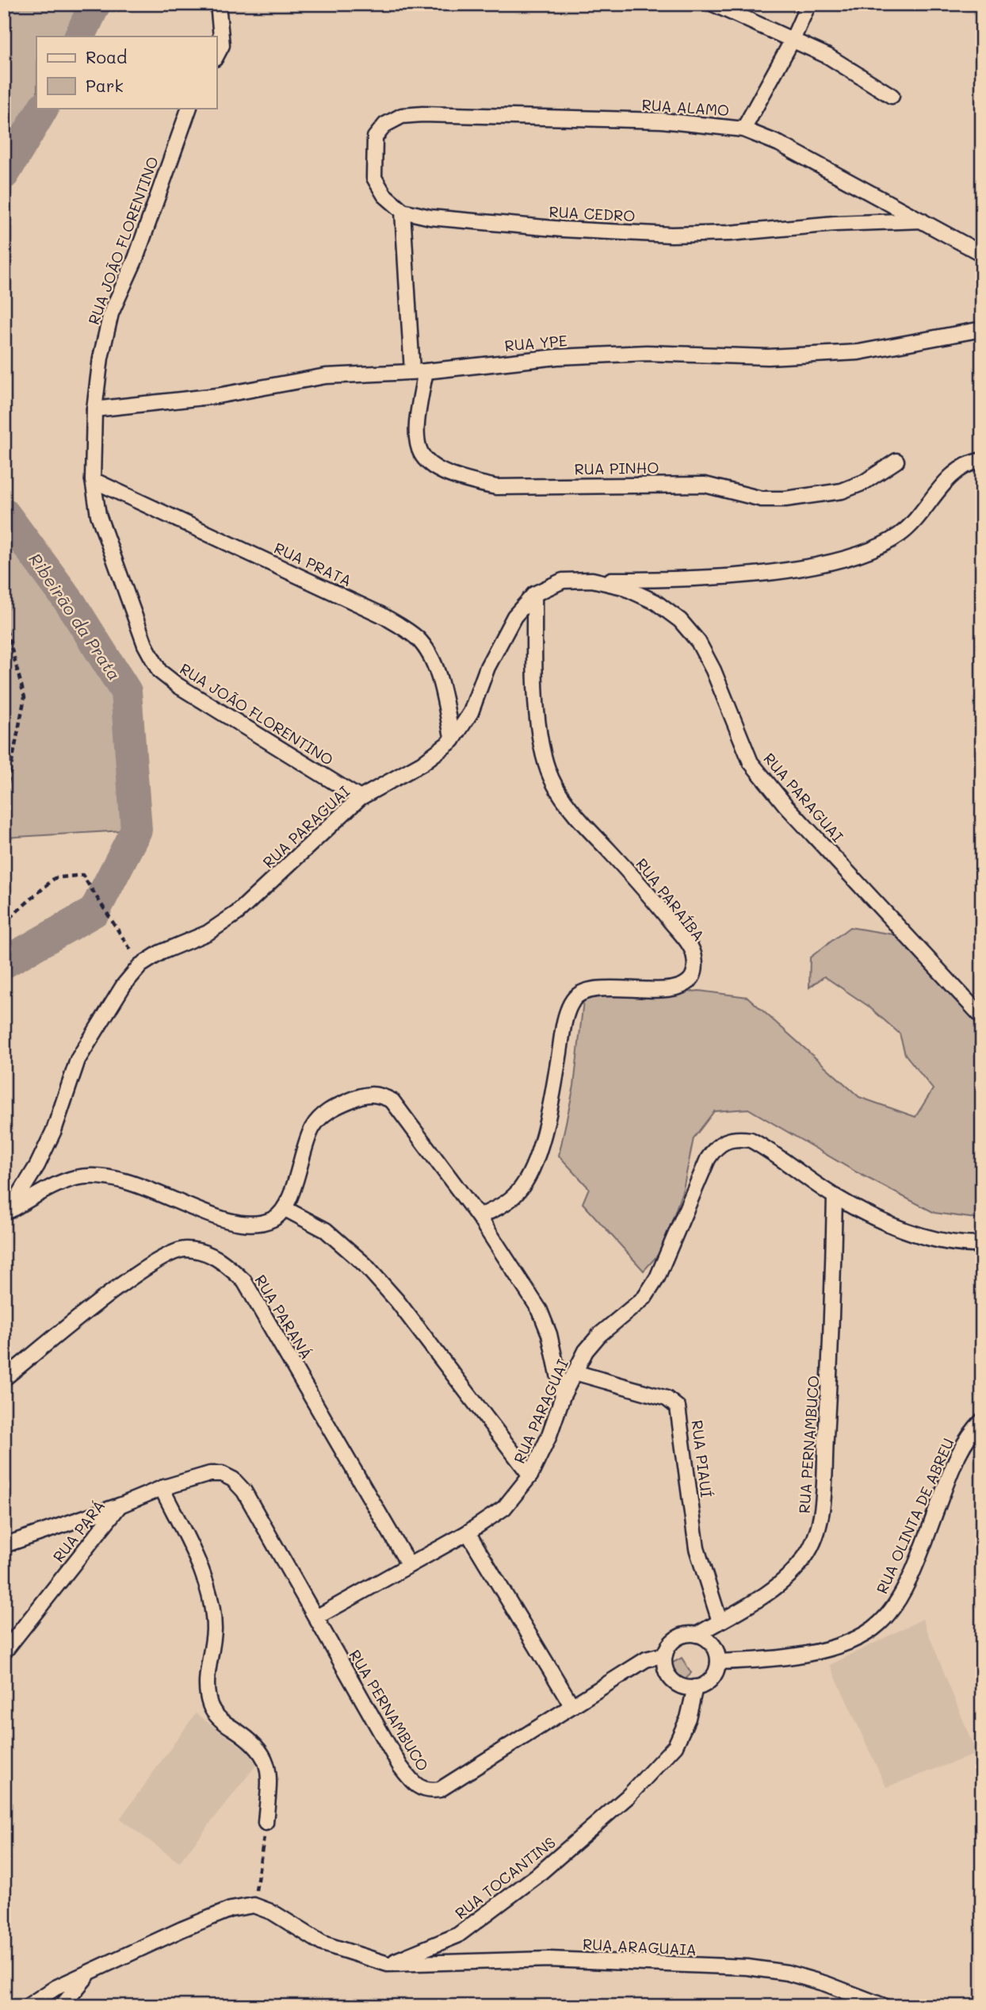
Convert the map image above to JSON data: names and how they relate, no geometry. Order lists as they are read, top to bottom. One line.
{"streets":{"street":["RUA ALAMO","RUA CEDRO","RUA JOÃO FLORENTINO","RUA YPE","RUA PINHO","RUA PRATA","RUA PARAGUAI","RUA PARAÍBA","RUA PARANÁ","RUA PERNAMBUCO","RUA PIAUÍ","RUA OLINTA DE ABREU","RUA PARÁ","RUA TOCANTINS","RUA ARAGUAIA"]},"crossings":[["RUA ALAMO","RUA CEDRO"],["RUA ALAMO","RUA PINHO"],["RUA CEDRO","RUA PINHO"],["RUA JOÃO FLORENTINO","RUA YPE"],["RUA JOÃO FLORENTINO","RUA PRATA"],["RUA JOÃO FLORENTINO","RUA PARAGUAI"],["RUA YPE","RUA PINHO"],["RUA PRATA","RUA PARAGUAI"],["RUA PARAGUAI","RUA PARAÍBA"],["RUA PARAGUAI","RUA PARANÁ"],["RUA PARAGUAI","RUA PERNAMBUCO"],["RUA PARAGUAI","RUA PIAUÍ"],["RUA PERNAMBUCO","RUA PIAUÍ"],["RUA PERNAMBUCO","RUA OLINTA DE ABREU"],["RUA PERNAMBUCO","RUA PARÁ"],["RUA PERNAMBUCO","RUA TOCANTINS"],["RUA OLINTA DE ABREU","RUA TOCANTINS"],["RUA TOCANTINS","RUA ARAGUAIA"]],"water":["Ribeirão da Prata"],"legend":["Road","Park"]}
